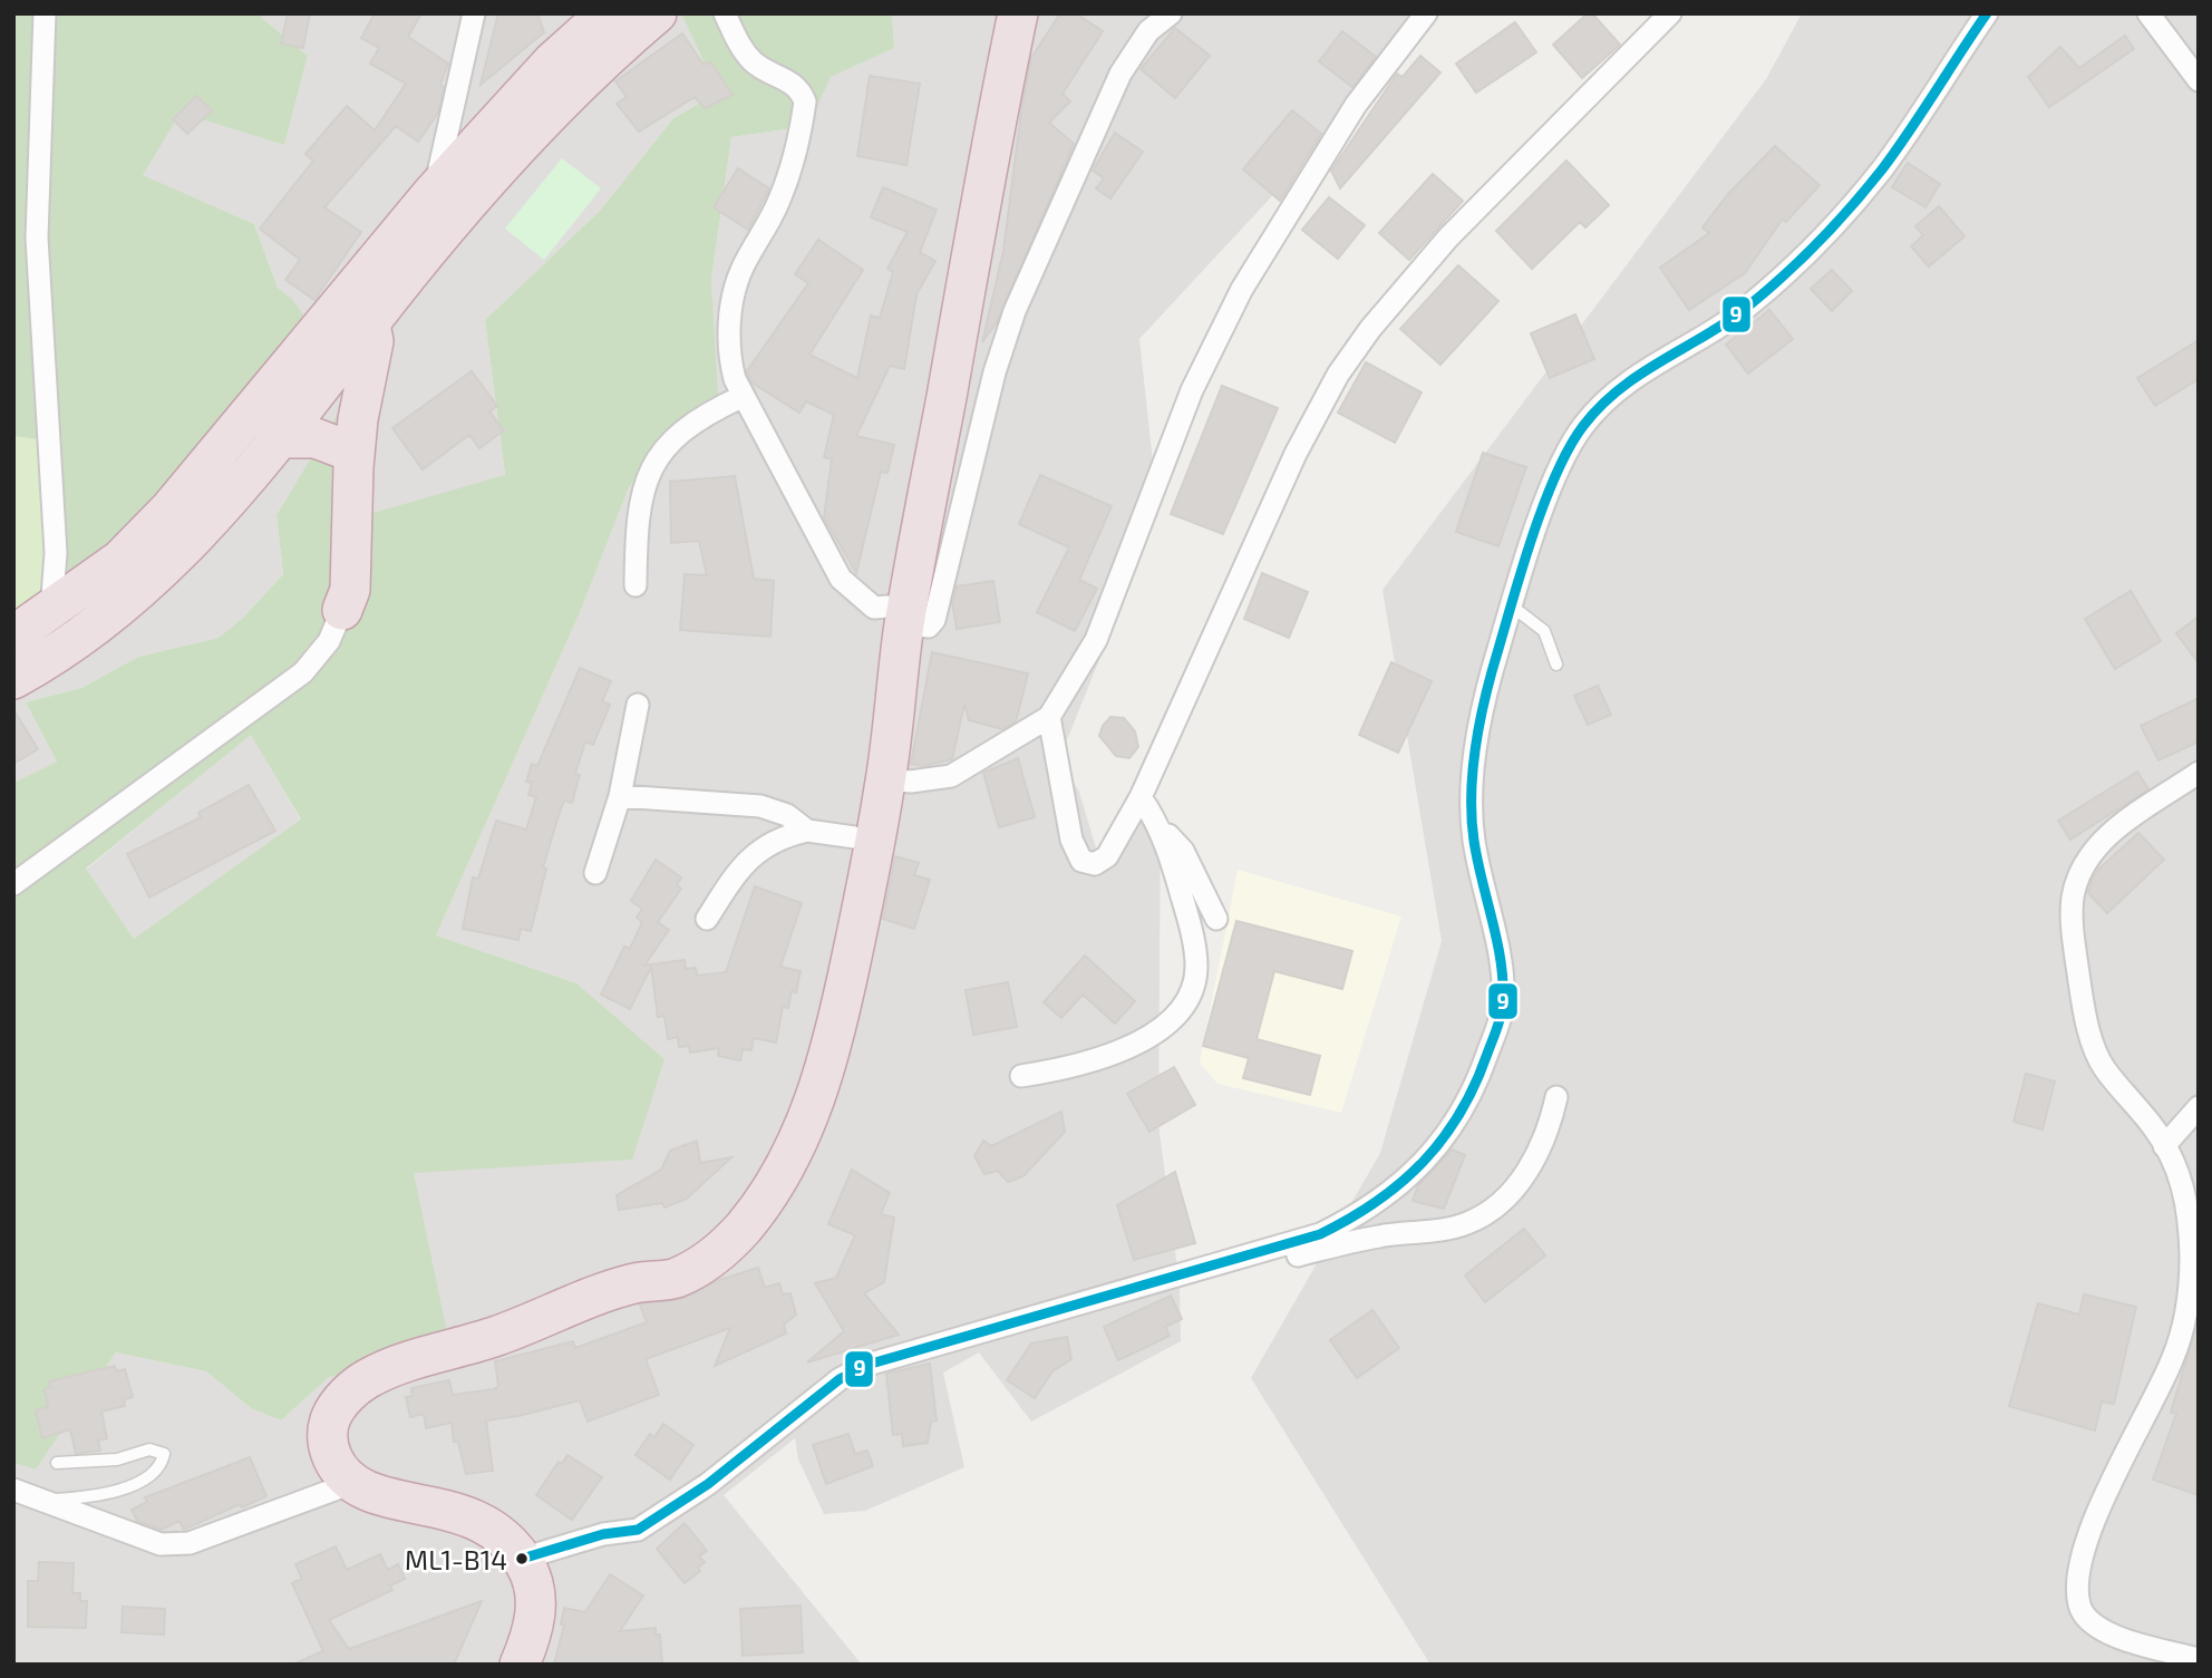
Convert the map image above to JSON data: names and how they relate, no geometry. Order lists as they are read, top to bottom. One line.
{"places":["ML1-B14"],"lines":["transit line 9"]}
